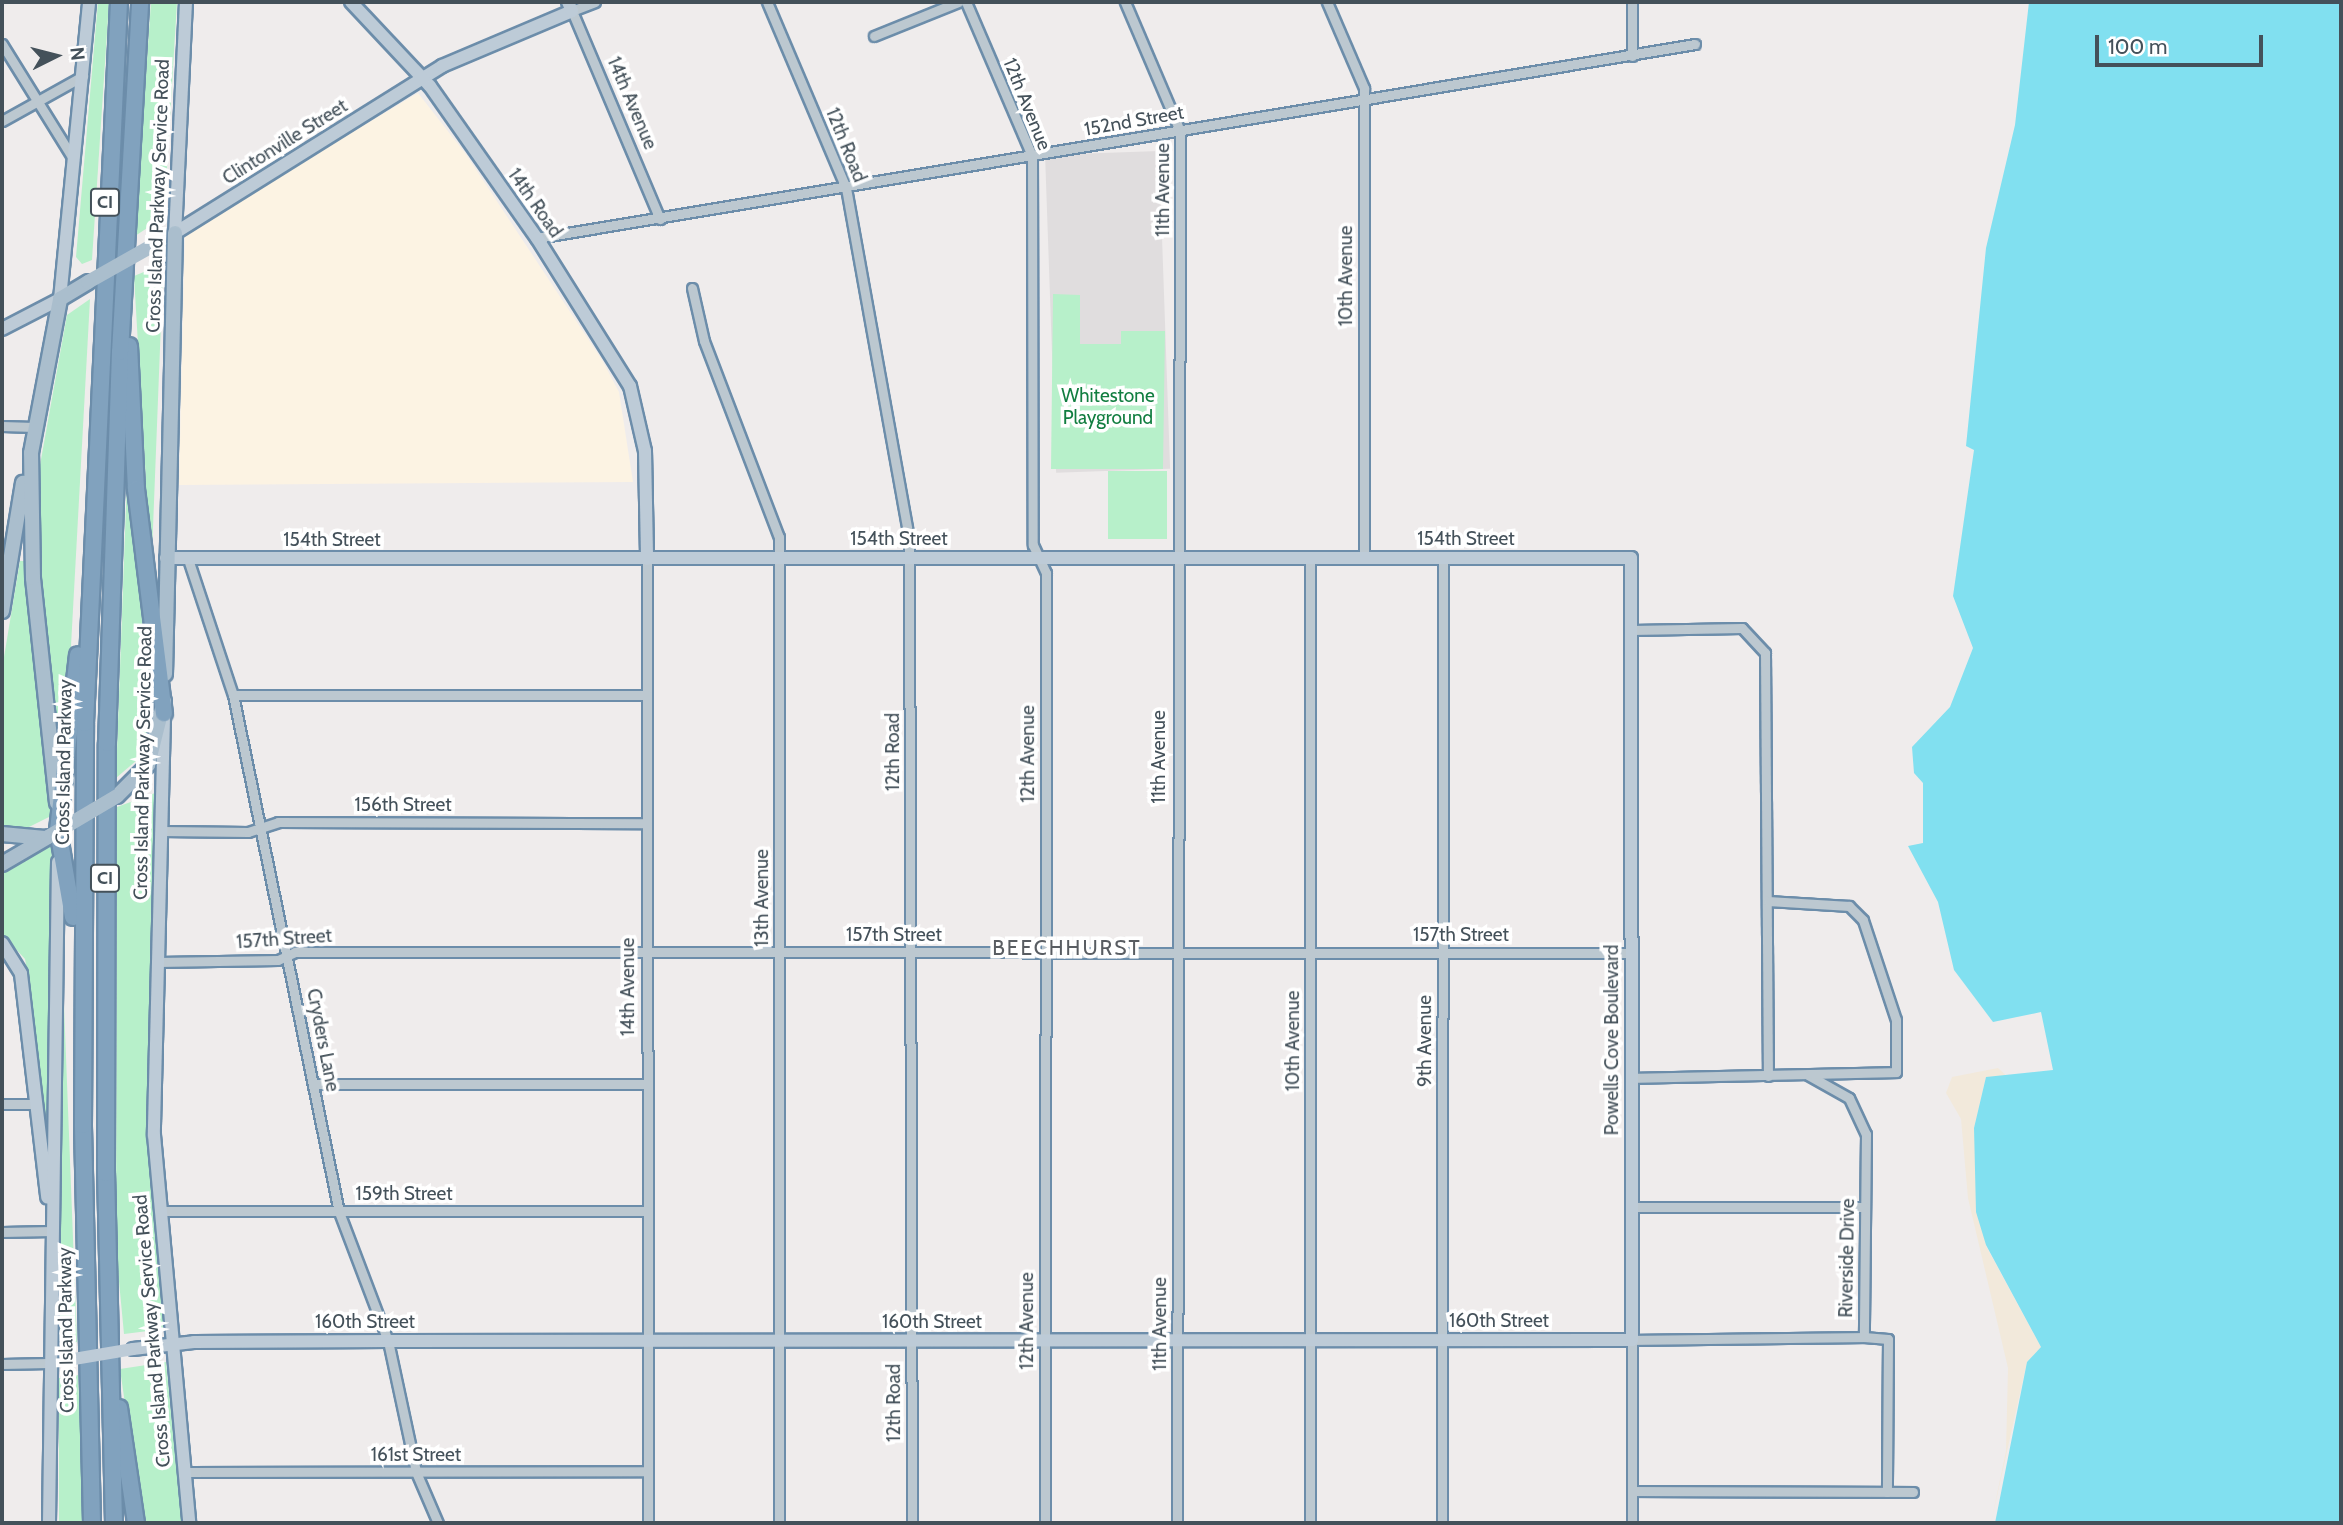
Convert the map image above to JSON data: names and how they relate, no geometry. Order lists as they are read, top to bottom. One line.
{"streets":{"highway":["CI","Cross Island Parkway"],"main road":["Clintonville Street","Cross Island Parkway Service Road"],"street":["14th Avenue","12th Avenue","152nd Street","12th Road","11th Avenue","14th Road","10th Avenue","154th Street","156th Street","13th Avenue","157th Street","Cryders Lane","Powells Cove Boulevard","9th Avenue","159th Street","Riverside Drive","160th Street","161st Street"]},"crossings":[["14th Avenue","152nd Street"],["14th Avenue","Clintonville Street"],["14th Avenue","14th Road"],["14th Avenue","154th Street"],["14th Avenue","156th Street"],["14th Avenue","157th Street"],["14th Avenue","159th Street"],["14th Avenue","160th Street"],["14th Avenue","161st Street"],["12th Avenue","152nd Street"],["12th Avenue","154th Street"],["12th Avenue","157th Street"],["12th Avenue","160th Street"],["152nd Street","12th Road"],["152nd Street","11th Avenue"],["152nd Street","14th Road"],["152nd Street","10th Avenue"],["Clintonville Street","Cross Island Parkway Service Road"],["Clintonville Street","14th Road"],["12th Road","154th Street"],["12th Road","157th Street"],["12th Road","160th Street"],["11th Avenue","154th Street"],["11th Avenue","157th Street"],["11th Avenue","160th Street"],["Cross Island Parkway Service Road","154th Street"],["Cross Island Parkway Service Road","156th Street"],["Cross Island Parkway Service Road","157th Street"],["Cross Island Parkway Service Road","159th Street"],["Cross Island Parkway Service Road","160th Street"],["Cross Island Parkway Service Road","161st Street"],["10th Avenue","154th Street"],["10th Avenue","157th Street"],["10th Avenue","160th Street"],["154th Street","13th Avenue"],["154th Street","Cryders Lane"],["154th Street","Powells Cove Boulevard"],["154th Street","9th Avenue"],["156th Street","Cryders Lane"],["13th Avenue","157th Street"],["13th Avenue","160th Street"],["157th Street","Cryders Lane"],["157th Street","Powells Cove Boulevard"],["157th Street","9th Avenue"],["Cryders Lane","159th Street"],["Cryders Lane","160th Street"],["Cryders Lane","161st Street"],["Powells Cove Boulevard","160th Street"],["9th Avenue","160th Street"],["Riverside Drive","160th Street"]],"districts":["BEECHHURST"],"parks":["Whitestone Playground"],"scale_bar":"100 m","north":"right"}
